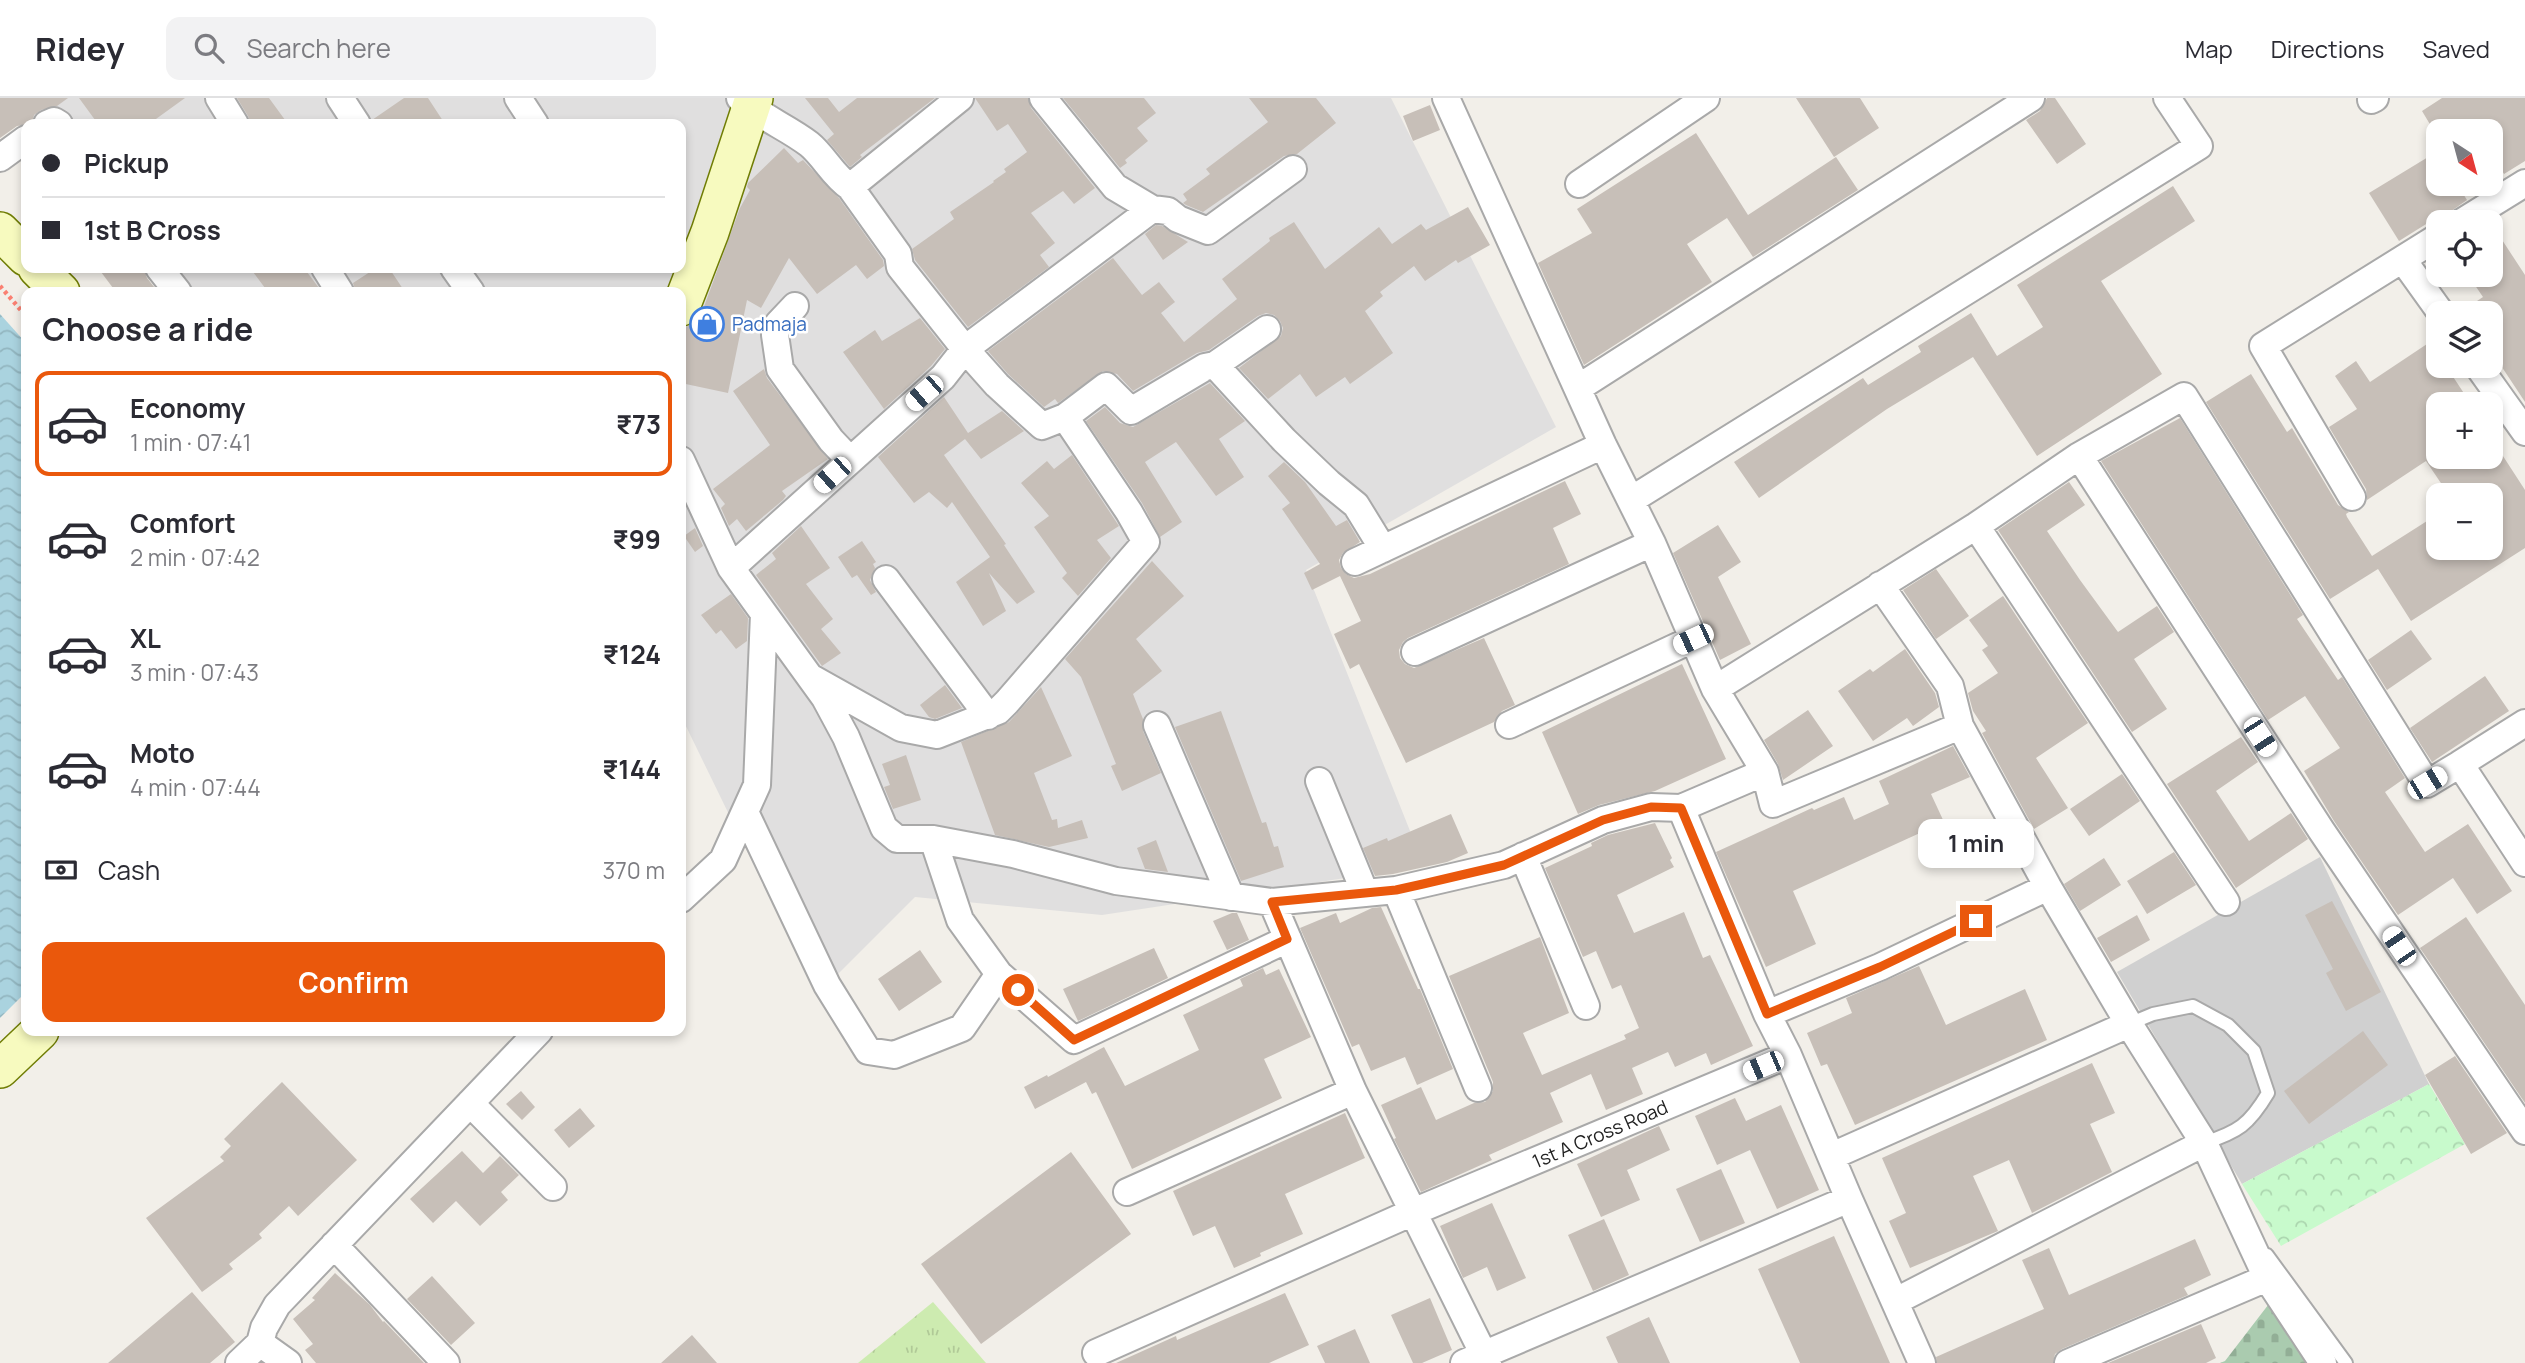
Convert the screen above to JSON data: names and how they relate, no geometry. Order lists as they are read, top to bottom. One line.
{"streets":{"street":["1st A Cross Road"]},"places":{"shop":["Padmaja"]},"north":"bottom right","page":{"header":"Ridey","search":"Search here","nav":["Map","Directions","Saved"],"map_buttons":["+","−"],"banner":["Pickup","1st B Cross"],"heading":"Choose a ride","list":[{"name":"Economy","note":"1 min · 07:41","value":"₹73"},{"name":"Comfort","note":"2 min · 07:42","value":"₹99"},{"name":"XL","note":"3 min · 07:43","value":"₹124"},{"name":"Moto","note":"4 min · 07:44","value":"₹144"}],"bubble":"1 min","pay":["Cash","370 m"],"buttons":"Confirm"}}
